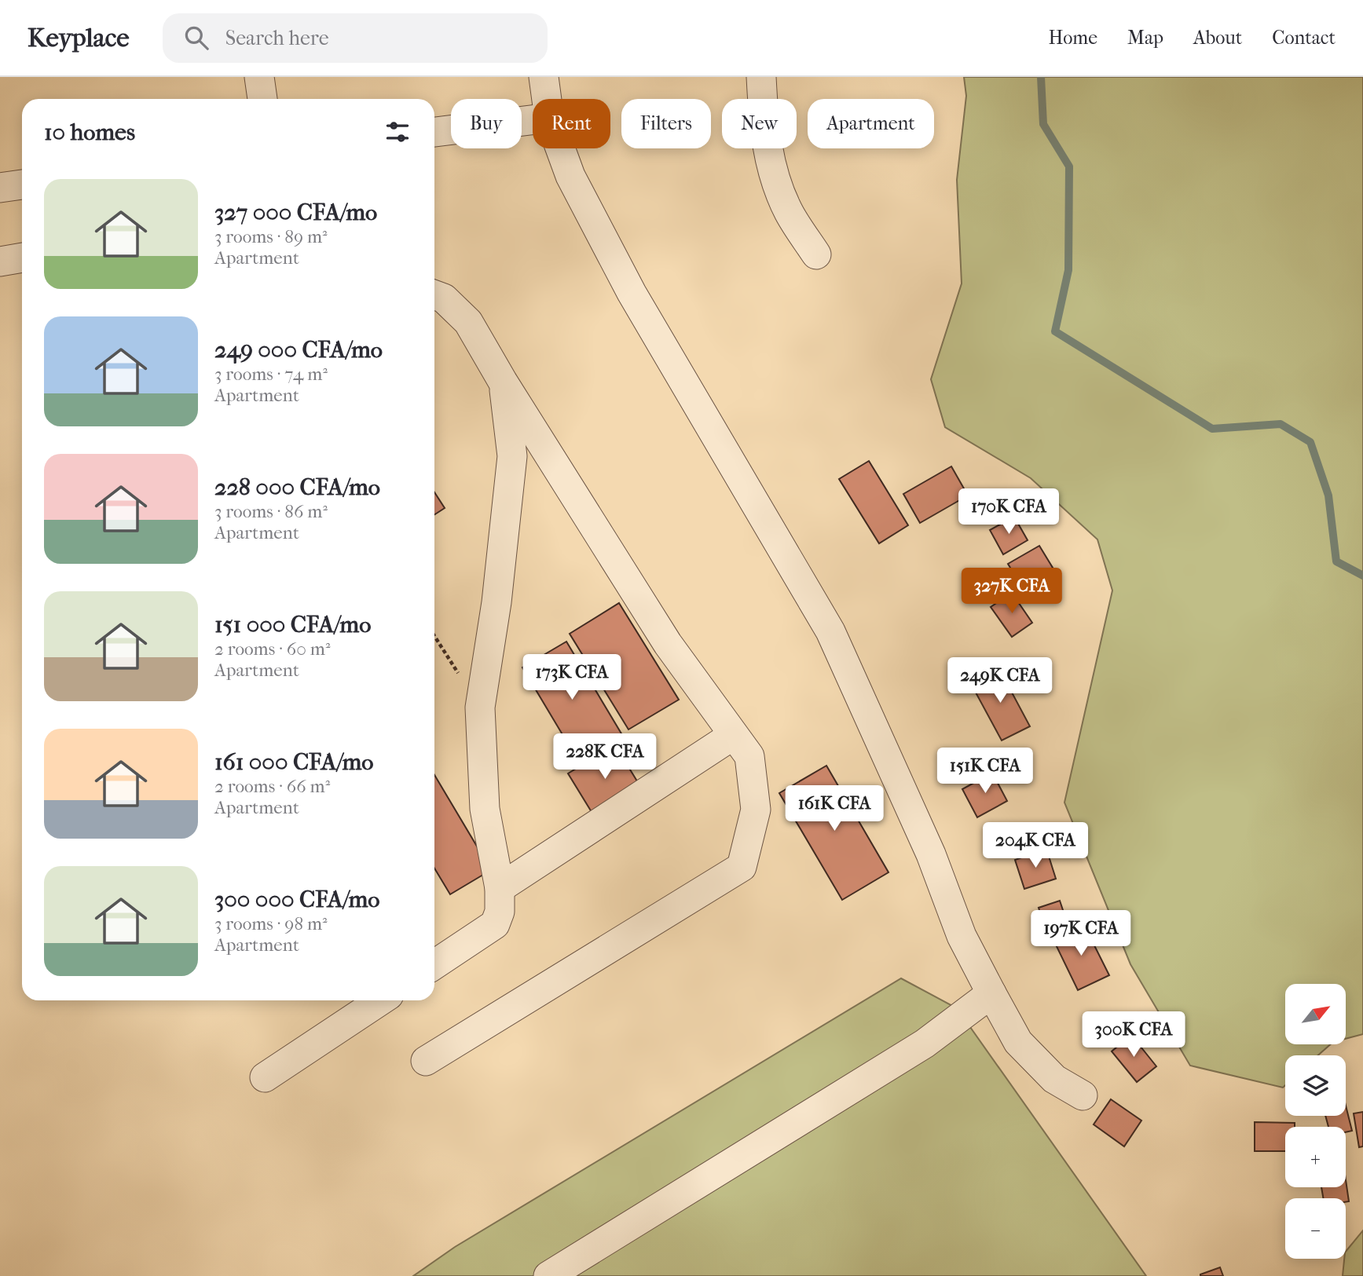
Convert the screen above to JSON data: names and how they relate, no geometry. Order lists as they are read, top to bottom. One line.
{"north":"top right","page":{"header":"Keyplace","search":"Search here","nav":["Home","Map","About","Contact"],"chip":["Buy","Rent","Filters","New","Apartment"],"heading":"10 homes","list":[{"name":"327 000 CFA/mo","note":"3 rooms · 89 m² · Apartment"},{"name":"249 000 CFA/mo","note":"3 rooms · 74 m² · Apartment"},{"name":"228 000 CFA/mo","note":"3 rooms · 86 m² · Apartment"},{"name":"151 000 CFA/mo","note":"2 rooms · 60 m² · Apartment"},{"name":"161 000 CFA/mo","note":"2 rooms · 66 m² · Apartment"},{"name":"300 000 CFA/mo","note":"3 rooms · 98 m² · Apartment"}],"price":["170K CFA","327K CFA","173K CFA","249K CFA","228K CFA","151K CFA","161K CFA","204K CFA","197K CFA","300K CFA"],"map_buttons":["+","−"]}}
